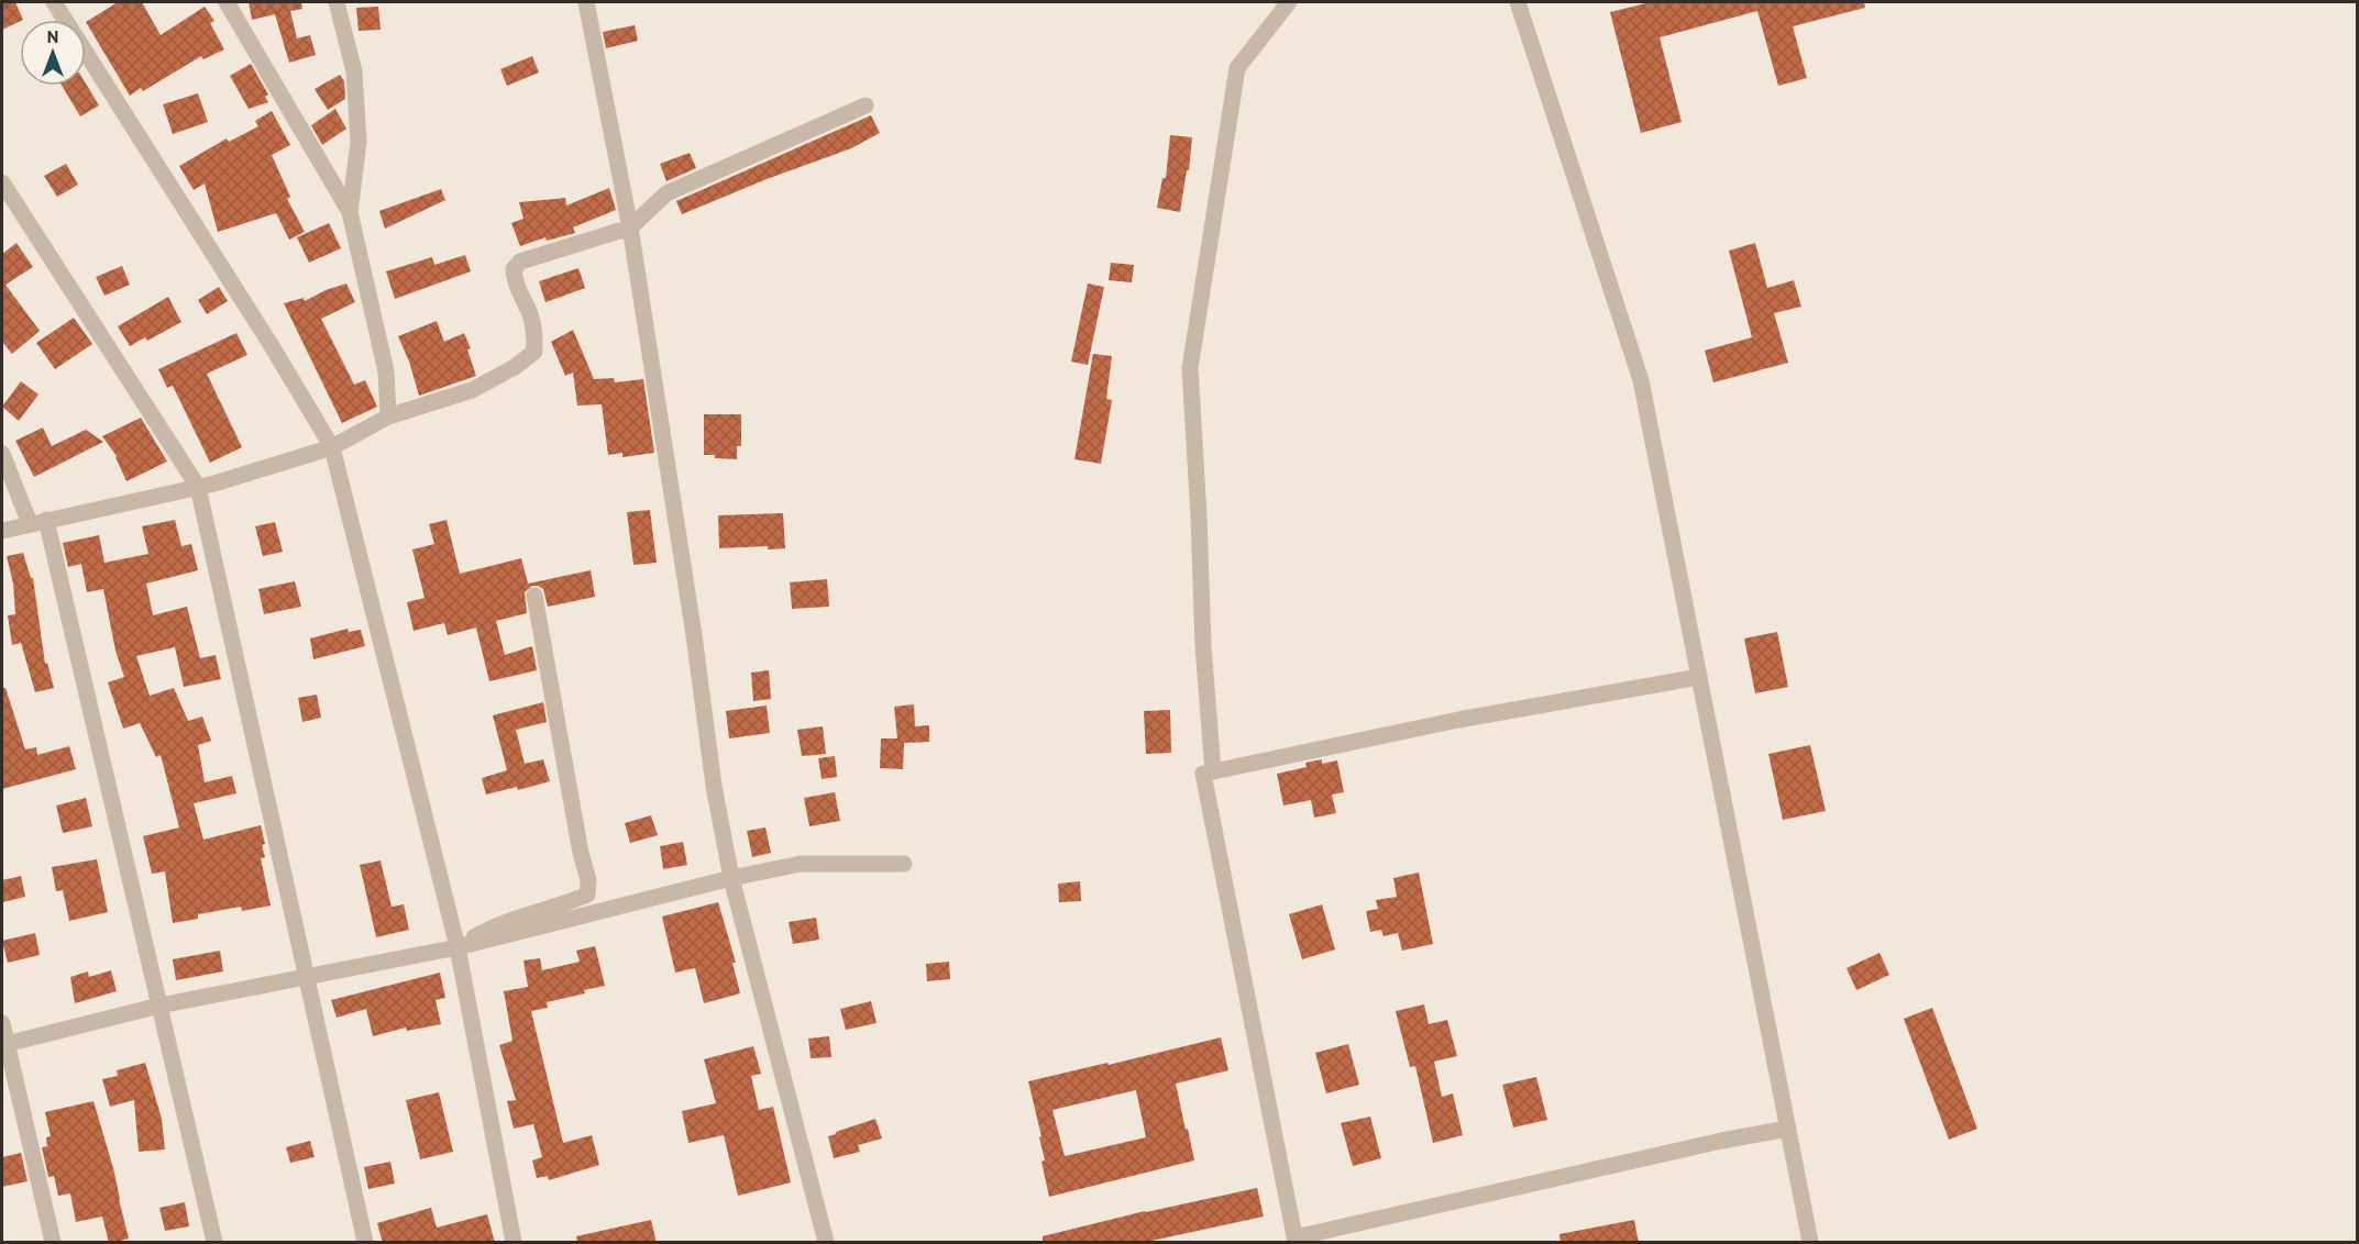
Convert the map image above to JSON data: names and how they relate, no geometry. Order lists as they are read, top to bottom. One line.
{"north":"top"}
